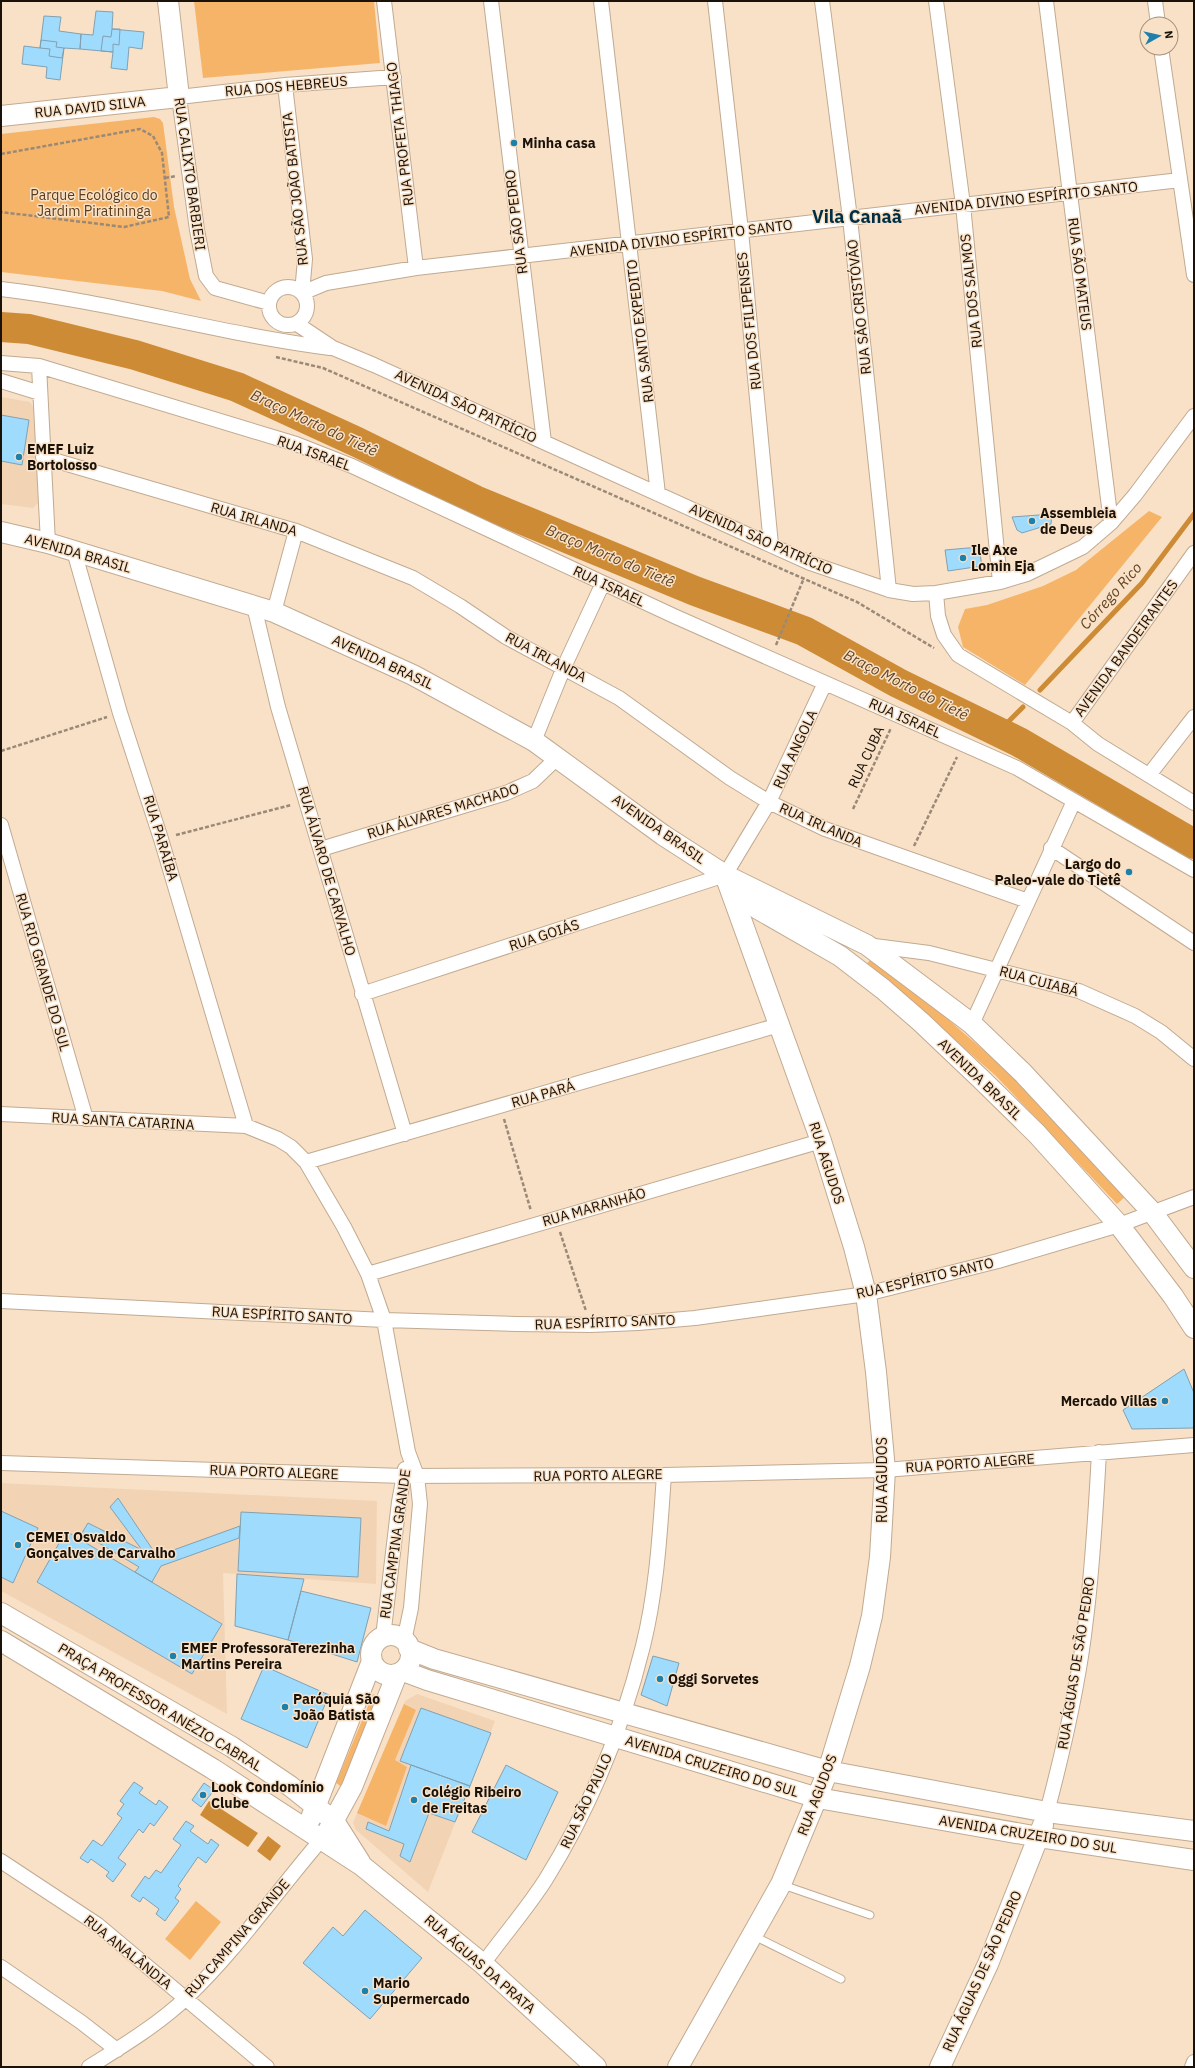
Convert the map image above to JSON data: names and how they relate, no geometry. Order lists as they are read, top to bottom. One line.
{"streets":{"street":["RUA DOS HEBREUS","RUA DAVID SILVA","RUA PROFETA THIAGO","RUA CALIXTO BARBIERI","RUA SÃO JOÃO BATISTA","AVENIDA DIVINO ESPÍRITO SANTO","RUA SÃO PEDRO","RUA SÃO MATEUS","RUA DOS SALMOS","RUA SÃO CRISTÓVÃO","RUA DOS FILIPENSES","RUA SANTO EXPEDITO","AVENIDA SÃO PATRÍCIO","RUA ISRAEL","RUA IRLANDA","AVENIDA BRASIL","AVENIDA BANDEIRANTES","RUA ANGOLA","RUA ÁLVARES MACHADO","RUA PARAÍBA","RUA ÁLVARO DE CARVALHO","RUA GOIÁS","RUA RIO GRANDE DO SUL","RUA CUIABÁ","RUA PARÁ","RUA SANTA CATARINA","RUA AGUDOS","RUA MARANHÃO","RUA ESPÍRITO SANTO","RUA PORTO ALEGRE","RUA CAMPINA GRANDE","RUA ÁGUAS DE SÃO PEDRO","PRAÇA PROFESSOR ANÉZIO CABRAL","AVENIDA CRUZEIRO DO SUL","RUA SÃO PAULO","RUA ANALÂNDIA","RUA ÁGUAS DA PRATA"],"path":["RUA CUBA"]},"crossings":[["RUA DOS HEBREUS","RUA DAVID SILVA"],["RUA DOS HEBREUS","RUA PROFETA THIAGO"],["RUA DOS HEBREUS","RUA CALIXTO BARBIERI"],["RUA DOS HEBREUS","RUA SÃO JOÃO BATISTA"],["RUA DAVID SILVA","RUA CALIXTO BARBIERI"],["RUA PROFETA THIAGO","AVENIDA DIVINO ESPÍRITO SANTO"],["RUA CALIXTO BARBIERI","RUA SÃO JOÃO BATISTA"],["RUA CALIXTO BARBIERI","AVENIDA DIVINO ESPÍRITO SANTO"],["RUA CALIXTO BARBIERI","AVENIDA SÃO PATRÍCIO"],["RUA SÃO JOÃO BATISTA","AVENIDA DIVINO ESPÍRITO SANTO"],["RUA SÃO JOÃO BATISTA","AVENIDA SÃO PATRÍCIO"],["AVENIDA DIVINO ESPÍRITO SANTO","RUA SÃO PEDRO"],["AVENIDA DIVINO ESPÍRITO SANTO","RUA SÃO MATEUS"],["AVENIDA DIVINO ESPÍRITO SANTO","RUA DOS SALMOS"],["AVENIDA DIVINO ESPÍRITO SANTO","RUA SÃO CRISTÓVÃO"],["AVENIDA DIVINO ESPÍRITO SANTO","RUA DOS FILIPENSES"],["AVENIDA DIVINO ESPÍRITO SANTO","RUA SANTO EXPEDITO"],["AVENIDA DIVINO ESPÍRITO SANTO","AVENIDA SÃO PATRÍCIO"],["RUA SÃO PEDRO","AVENIDA SÃO PATRÍCIO"],["RUA SÃO MATEUS","AVENIDA SÃO PATRÍCIO"],["RUA DOS SALMOS","AVENIDA SÃO PATRÍCIO"],["RUA SÃO CRISTÓVÃO","AVENIDA SÃO PATRÍCIO"],["RUA DOS FILIPENSES","AVENIDA SÃO PATRÍCIO"],["RUA SANTO EXPEDITO","AVENIDA SÃO PATRÍCIO"],["RUA ISRAEL","RUA ANGOLA"],["RUA ISRAEL","RUA CUBA"],["RUA IRLANDA","RUA ANGOLA"],["AVENIDA BRASIL","RUA ANGOLA"],["AVENIDA BRASIL","RUA ÁLVARES MACHADO"],["AVENIDA BRASIL","RUA PARAÍBA"],["AVENIDA BRASIL","RUA ÁLVARO DE CARVALHO"],["AVENIDA BRASIL","RUA GOIÁS"],["AVENIDA BRASIL","RUA CUIABÁ"],["AVENIDA BRASIL","RUA AGUDOS"],["AVENIDA BRASIL","RUA ESPÍRITO SANTO"],["RUA ANGOLA","RUA GOIÁS"],["RUA ANGOLA","RUA AGUDOS"],["RUA ÁLVARES MACHADO","RUA ÁLVARO DE CARVALHO"],["RUA PARAÍBA","RUA SANTA CATARINA"],["RUA PARAÍBA","RUA CAMPINA GRANDE"],["RUA ÁLVARO DE CARVALHO","RUA GOIÁS"],["RUA ÁLVARO DE CARVALHO","RUA PARÁ"],["RUA GOIÁS","RUA AGUDOS"],["RUA RIO GRANDE DO SUL","RUA SANTA CATARINA"],["RUA PARÁ","RUA AGUDOS"],["RUA PARÁ","RUA CAMPINA GRANDE"],["RUA SANTA CATARINA","RUA CAMPINA GRANDE"],["RUA AGUDOS","RUA MARANHÃO"],["RUA AGUDOS","RUA ESPÍRITO SANTO"],["RUA AGUDOS","RUA PORTO ALEGRE"],["RUA AGUDOS","AVENIDA CRUZEIRO DO SUL"],["RUA MARANHÃO","RUA CAMPINA GRANDE"],["RUA ESPÍRITO SANTO","RUA CAMPINA GRANDE"],["RUA PORTO ALEGRE","RUA CAMPINA GRANDE"],["RUA PORTO ALEGRE","RUA ÁGUAS DE SÃO PEDRO"],["RUA PORTO ALEGRE","RUA SÃO PAULO"],["RUA CAMPINA GRANDE","PRAÇA PROFESSOR ANÉZIO CABRAL"],["RUA CAMPINA GRANDE","AVENIDA CRUZEIRO DO SUL"],["RUA CAMPINA GRANDE","RUA ANALÂNDIA"],["RUA CAMPINA GRANDE","RUA ÁGUAS DA PRATA"],["RUA ÁGUAS DE SÃO PEDRO","AVENIDA CRUZEIRO DO SUL"],["PRAÇA PROFESSOR ANÉZIO CABRAL","RUA ÁGUAS DA PRATA"],["AVENIDA CRUZEIRO DO SUL","RUA SÃO PAULO"],["RUA SÃO PAULO","RUA ÁGUAS DA PRATA"]],"districts":["Vila Canaã"],"water":["Braço Morto do Tietê","Córrego Rico"],"parks":["Parque Ecológico do Jardim Piratininga"],"places":["Minha casa","EMEF Luiz Bortolosso","Assembleia de Deus","Ile Axe Lomin Eja","Largo do Paleo-vale do Tietê","Mercado Villas","CEMEI Osvaldo Gonçalves de Carvalho","EMEF ProfessoraTerezinha Martins Pereira","Oggi Sorvetes","Paróquia São João Batista","Look Condomínio Clube","Colégio Ribeiro de Freitas","Mario Supermercado"],"north":"right"}
